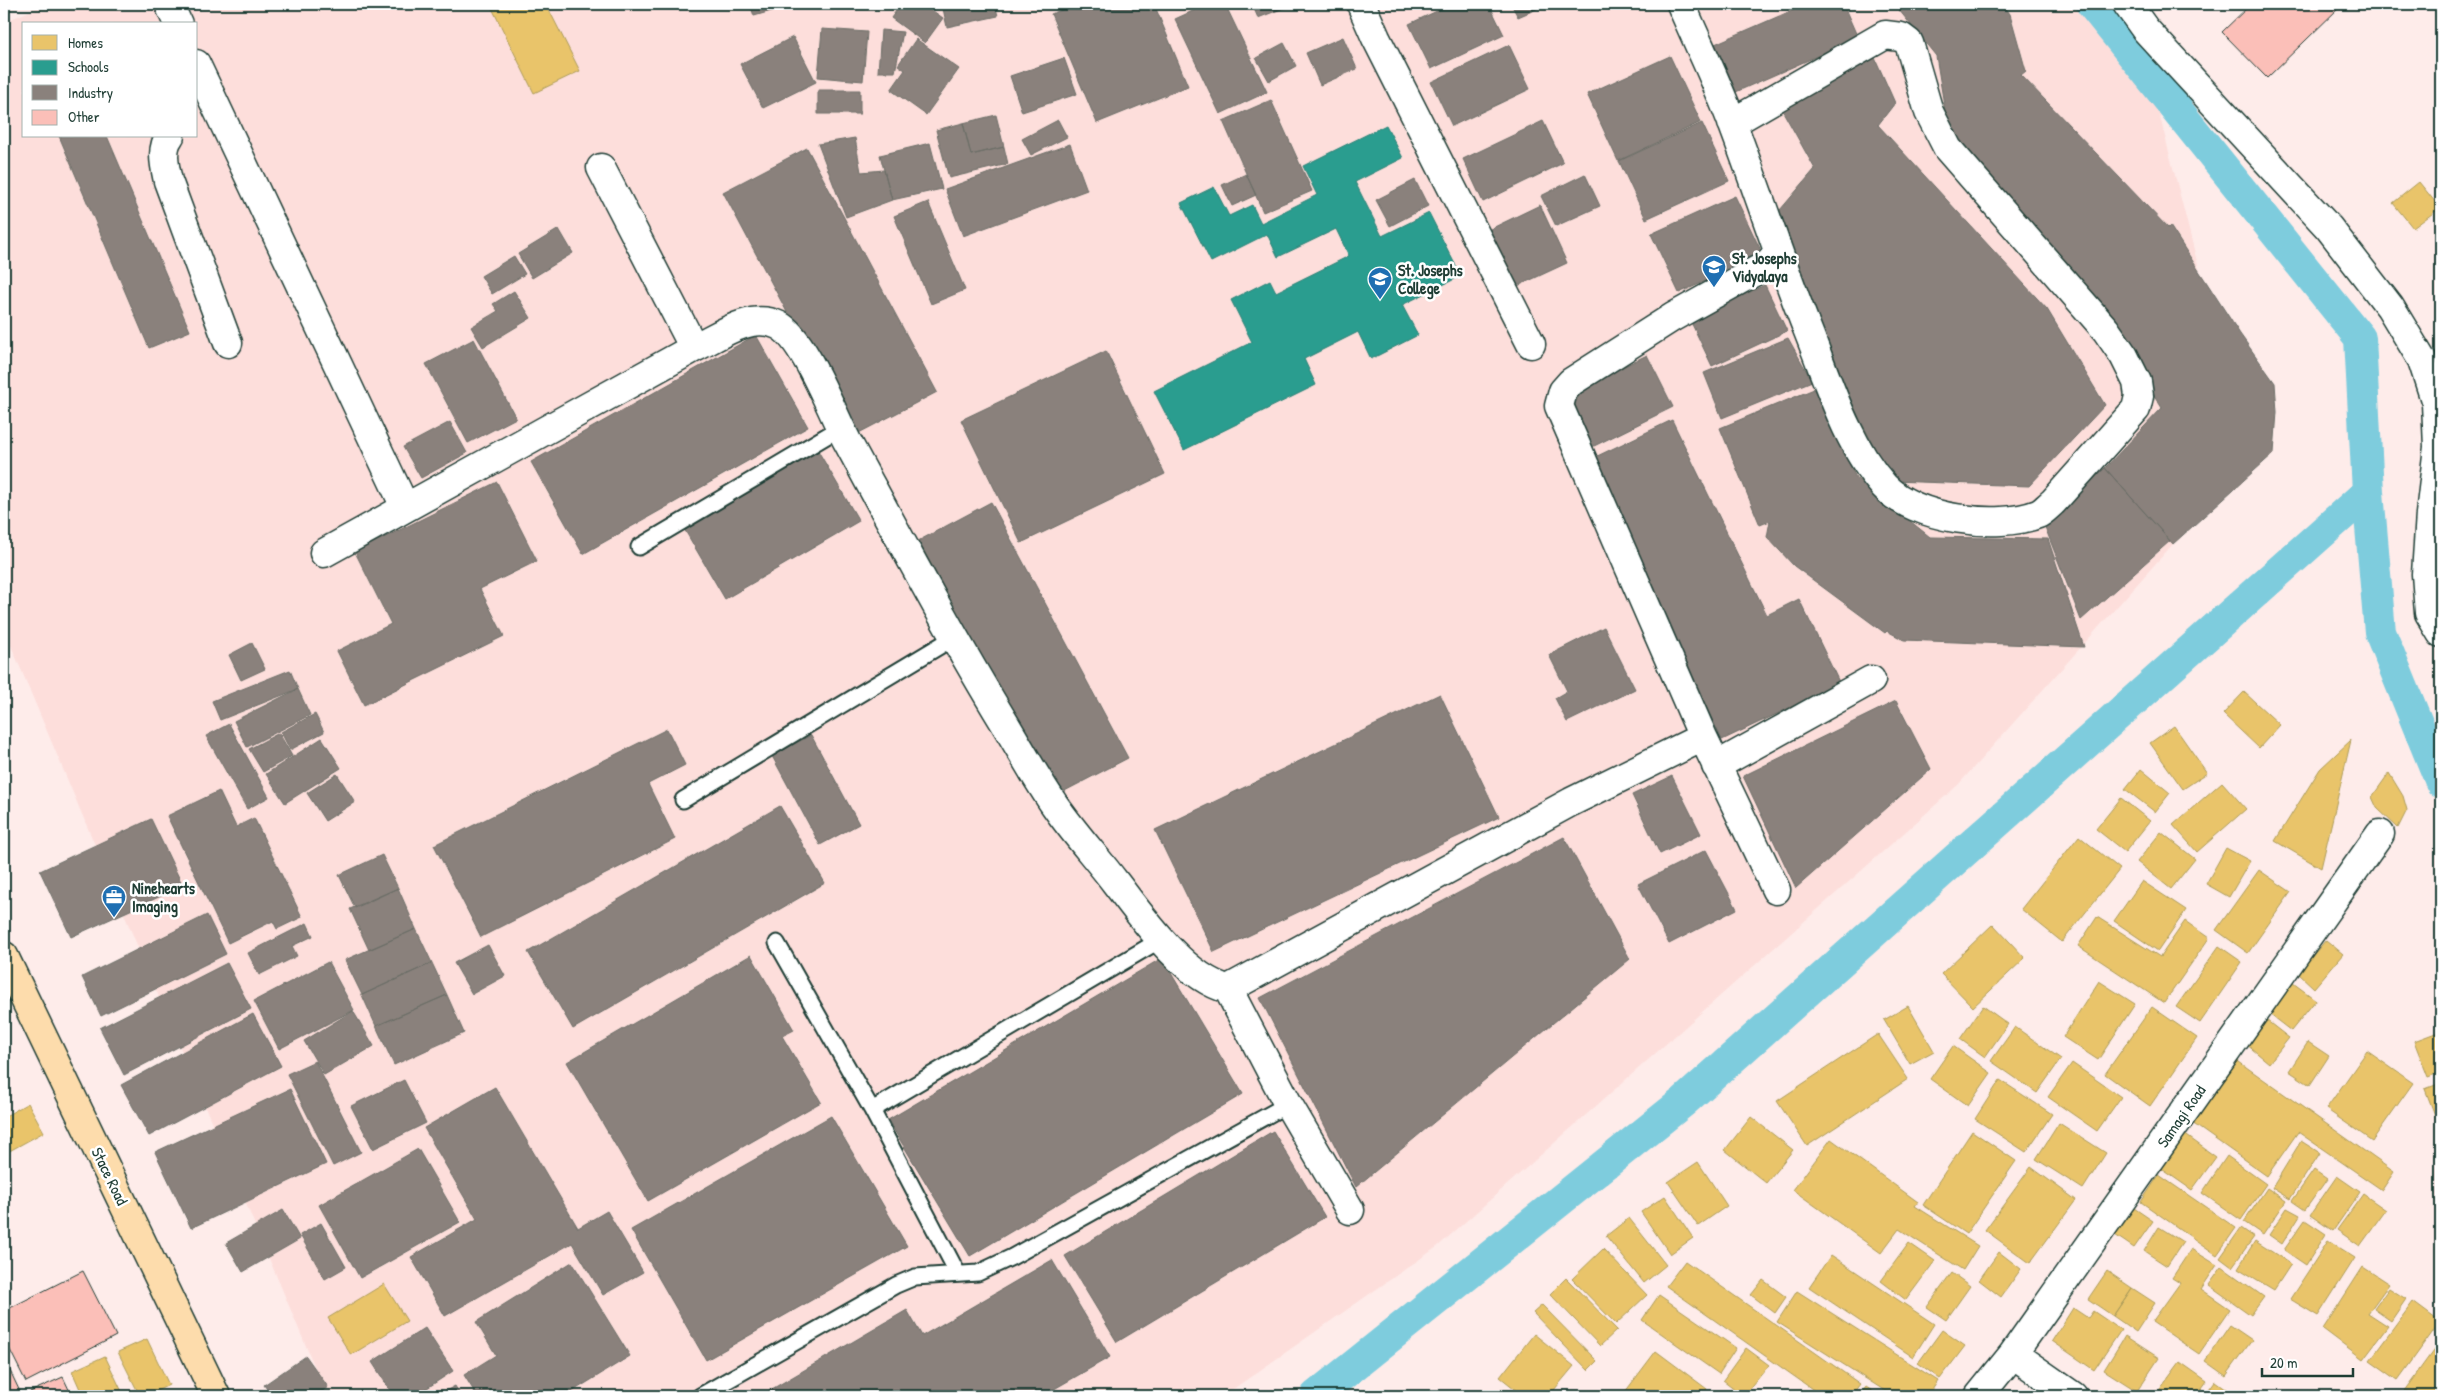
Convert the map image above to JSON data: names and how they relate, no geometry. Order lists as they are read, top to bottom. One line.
{"streets":{"main road":["Stace Road"],"street":["Samagi Road"]},"places":{"school or university":["St. Josephs Vidyalaya","St. Josephs College"],"office":["Ninehearts Imaging"]},"legend":["Homes","Schools","Industry","Other"],"scale_bar":"20 m"}
